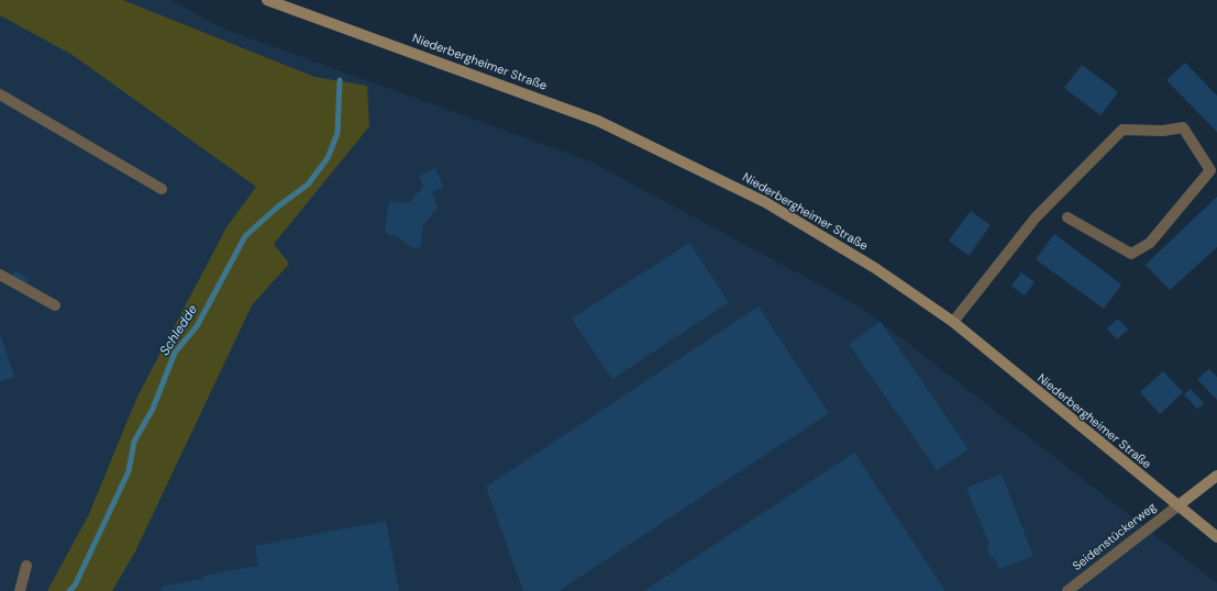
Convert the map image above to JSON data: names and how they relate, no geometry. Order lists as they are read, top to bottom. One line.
{"streets":{"main road":["Niederbergheimer Straße"],"street":["Seidenstückerweg"]},"crossings":[["Niederbergheimer Straße","Seidenstückerweg"]],"water":["Schledde"]}
